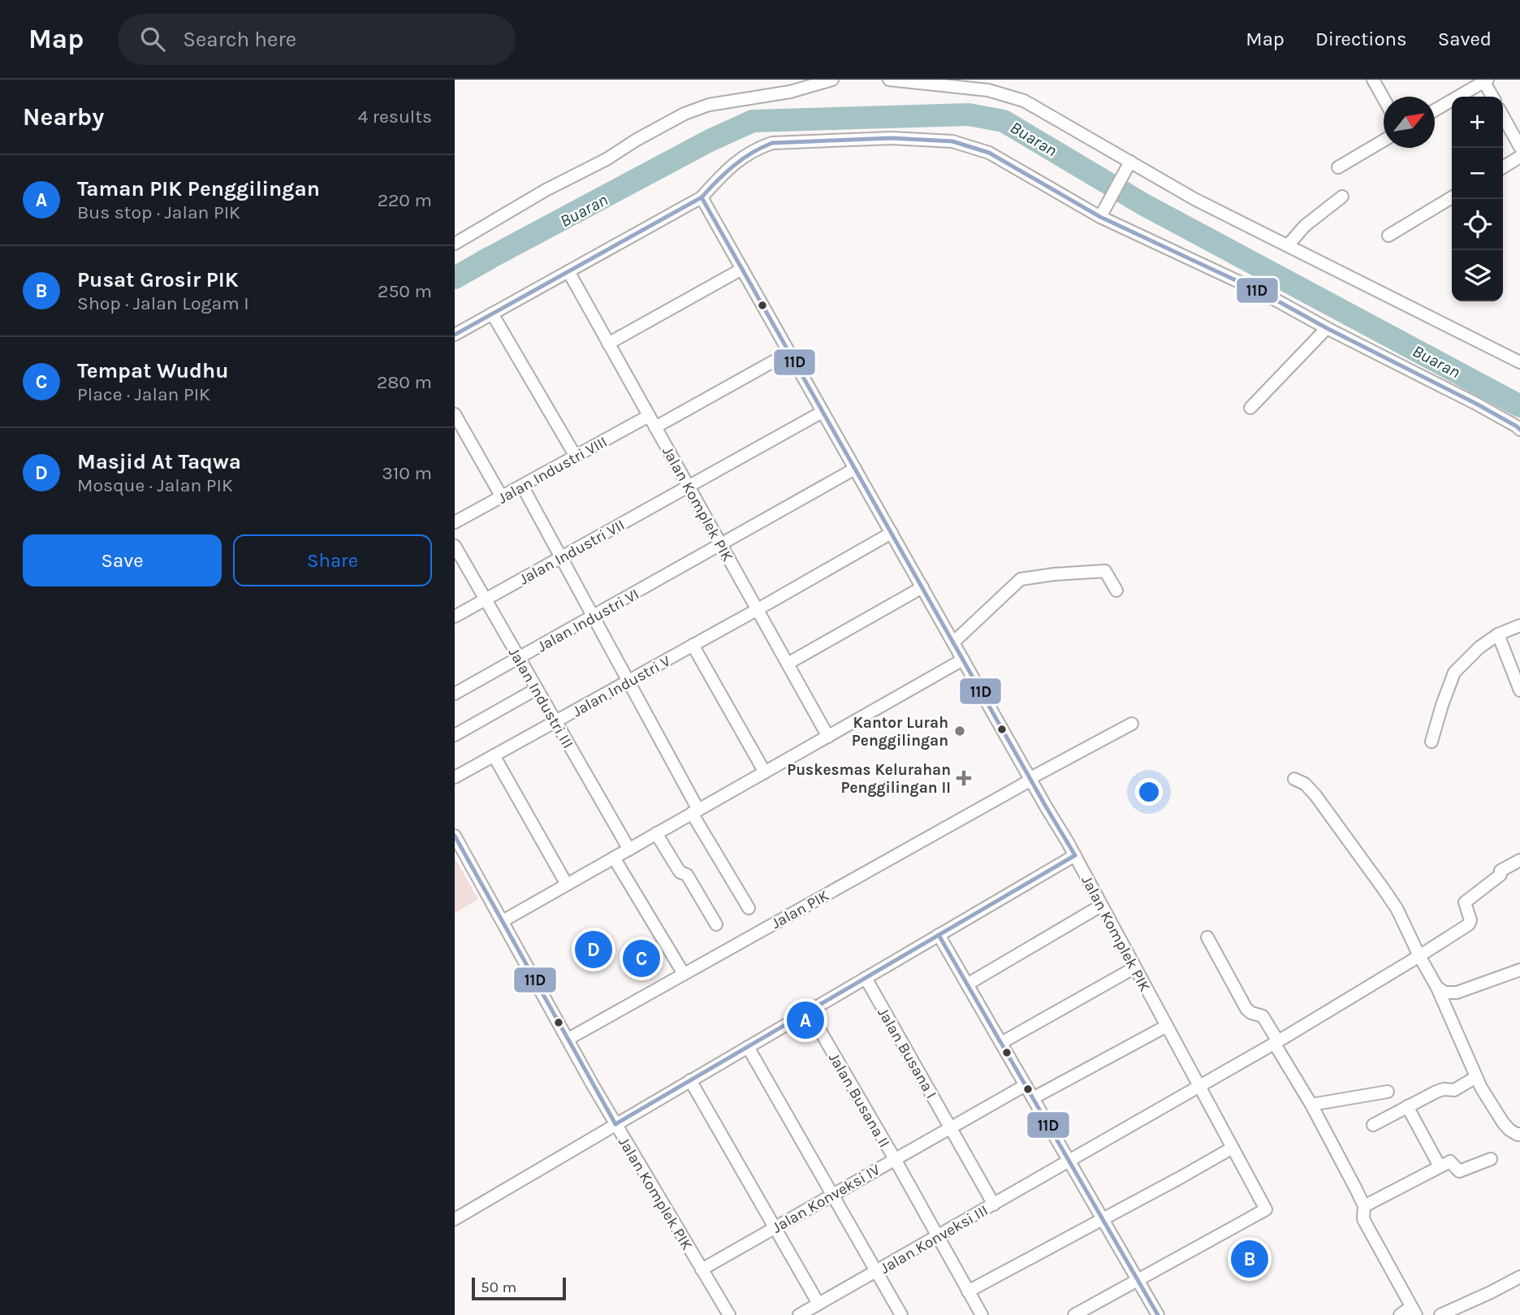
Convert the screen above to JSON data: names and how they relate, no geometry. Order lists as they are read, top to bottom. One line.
{"streets":{"street":["Jalan Industri VIII","Jalan Komplek PIK","Jalan Industri VII","Jalan Industri VI","Jalan Industri V","Jalan Industri III","Jalan PIK","Jalan Busana I","Jalan Busana II","Jalan Konveksi IV","Jalan Konveksi III"]},"crossings":[["Jalan Industri VIII","Jalan Komplek PIK"],["Jalan Komplek PIK","Jalan Industri VII"],["Jalan Komplek PIK","Jalan Industri VI"],["Jalan Komplek PIK","Jalan Industri V"],["Jalan Komplek PIK","Jalan PIK"],["Jalan Komplek PIK","Jalan Konveksi IV"],["Jalan Komplek PIK","Jalan Konveksi III"],["Jalan Industri VII","Jalan Industri III"],["Jalan Industri VI","Jalan Industri III"],["Jalan Industri V","Jalan Industri III"],["Jalan Busana I","Jalan Konveksi IV"],["Jalan Busana II","Jalan Konveksi IV"],["Jalan Busana II","Jalan Konveksi III"]],"water":["Buaran"],"places":{"other":["Kantor Lurah Penggilingan"],"health":["Puskesmas Kelurahan Penggilingan II"]},"lines":["transit line 11D"],"scale_bar":"50 m","north":"top right","page":{"header":"Map","search":"Search here","nav":["Map","Directions","Saved"],"heading":["Nearby","4 results"],"map_buttons":["+","−"],"list":[{"mark":"A","name":"Taman PIK Penggilingan","note":"Bus stop · Jalan PIK","value":"220 m"},{"mark":"B","name":"Pusat Grosir PIK","note":"Shop · Jalan Logam I","value":"250 m"},{"mark":"C","name":"Tempat Wudhu","note":"Place · Jalan PIK","value":"280 m"},{"mark":"D","name":"Masjid At Taqwa","note":"Mosque · Jalan PIK","value":"310 m"}],"buttons":["Save","Share"],"pins":["D","C","A","B"],"scale":"50 m"}}
